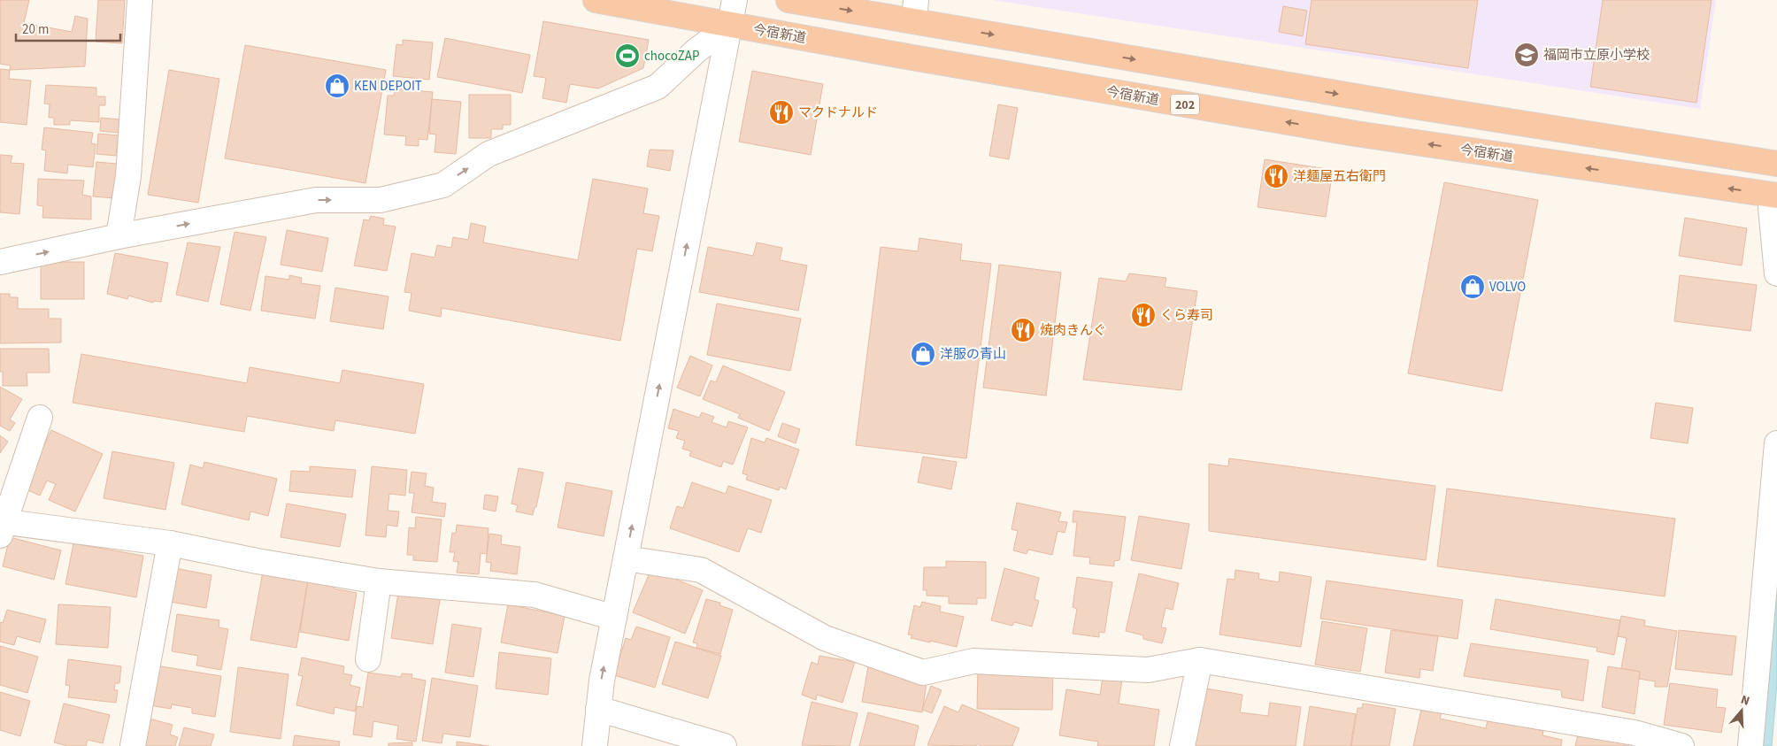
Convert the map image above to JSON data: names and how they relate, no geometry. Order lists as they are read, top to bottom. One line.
{"streets":{"highway":["今宿新道","202"]},"places":{"school or university":["福岡市立原小学校"],"sports":["chocoZAP"],"shop":["KEN DEPOIT","VOLVO","洋服の青山"],"restaurant":["マクドナルド","洋麺屋五右衛門","くら寿司","焼肉きんぐ"]},"scale_bar":"20 m","north":"top"}
